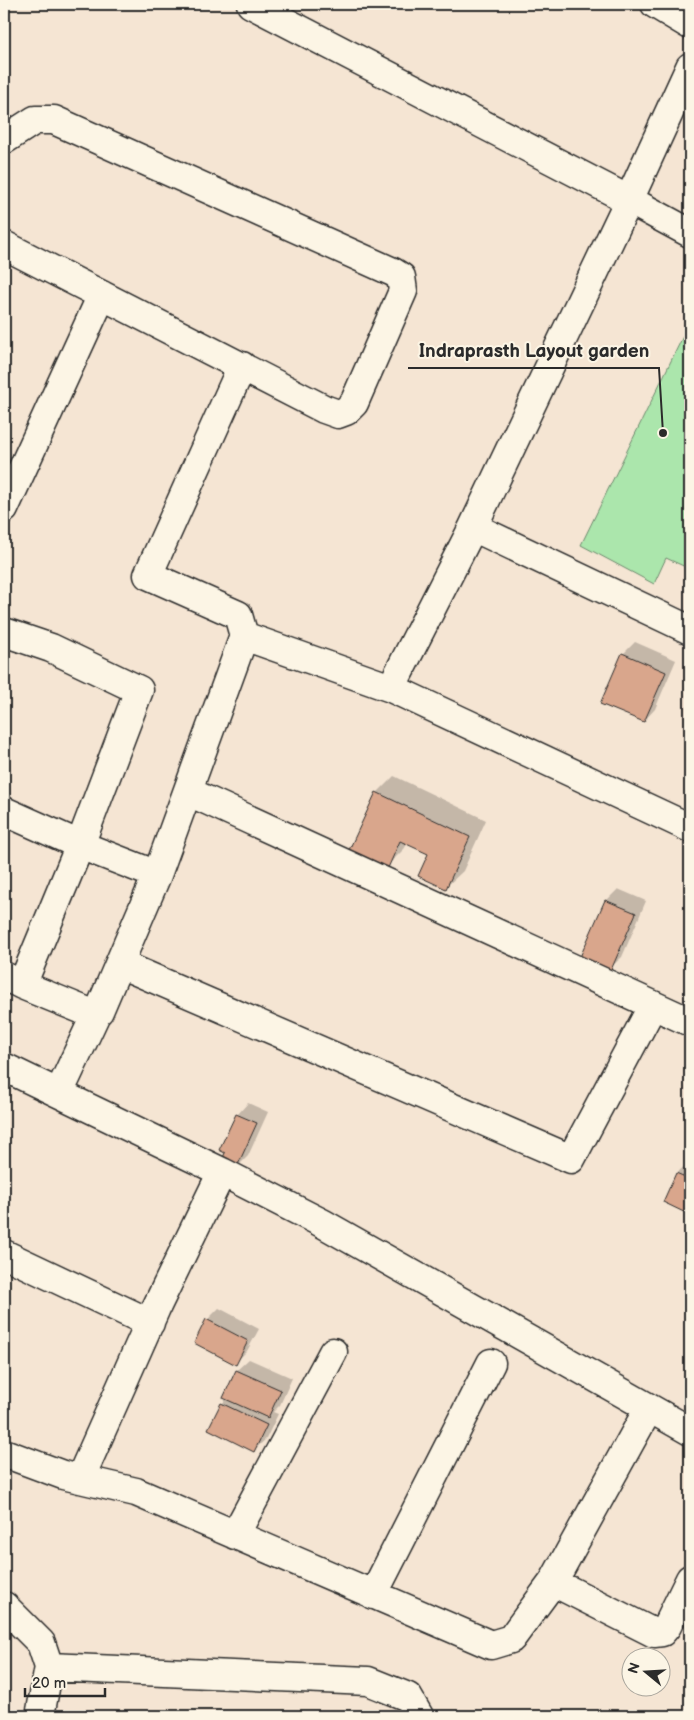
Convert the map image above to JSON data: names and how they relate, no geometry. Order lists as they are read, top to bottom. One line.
{"places":["Indraprasth Layout garden"],"scale_bar":"20 m","north":"left"}
